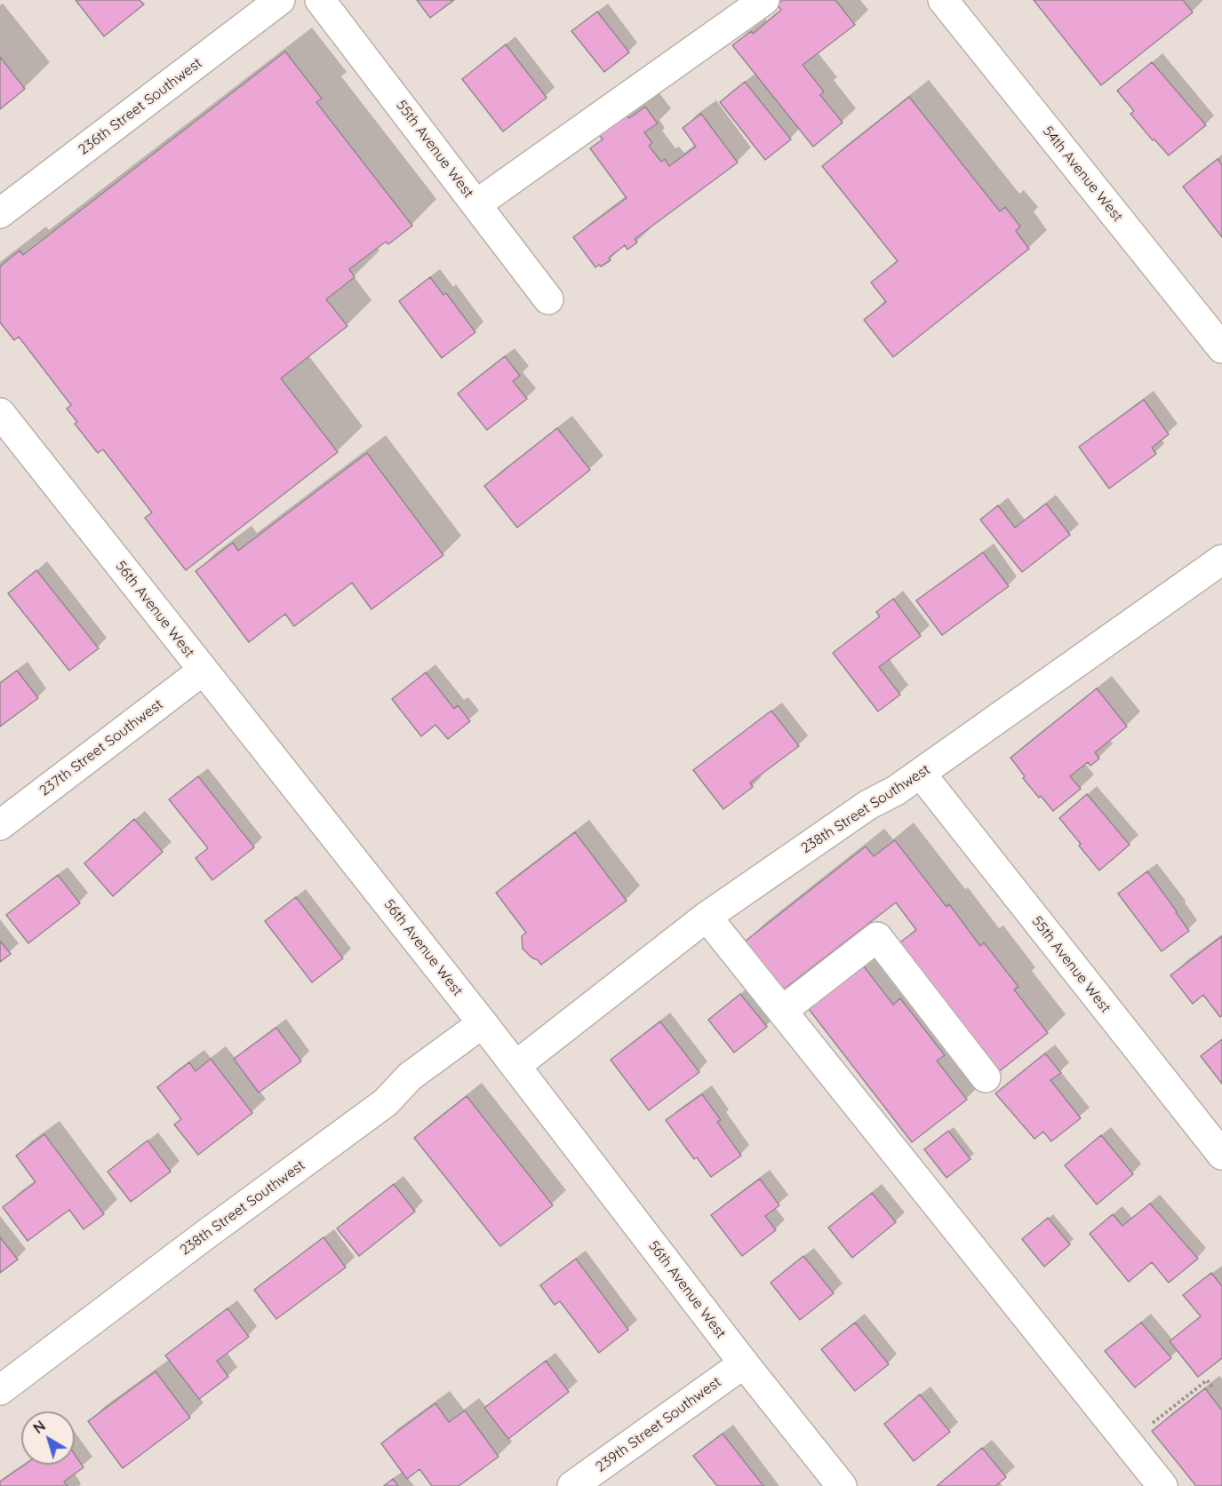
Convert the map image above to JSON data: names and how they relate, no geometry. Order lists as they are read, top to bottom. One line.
{"streets":{"street":["236th Street Southwest","55th Avenue West","54th Avenue West","56th Avenue West","237th Street Southwest","238th Street Southwest","239th Street Southwest"]},"crossings":[["55th Avenue West","238th Street Southwest"],["56th Avenue West","237th Street Southwest"],["56th Avenue West","238th Street Southwest"],["56th Avenue West","239th Street Southwest"]],"north":"top left"}
